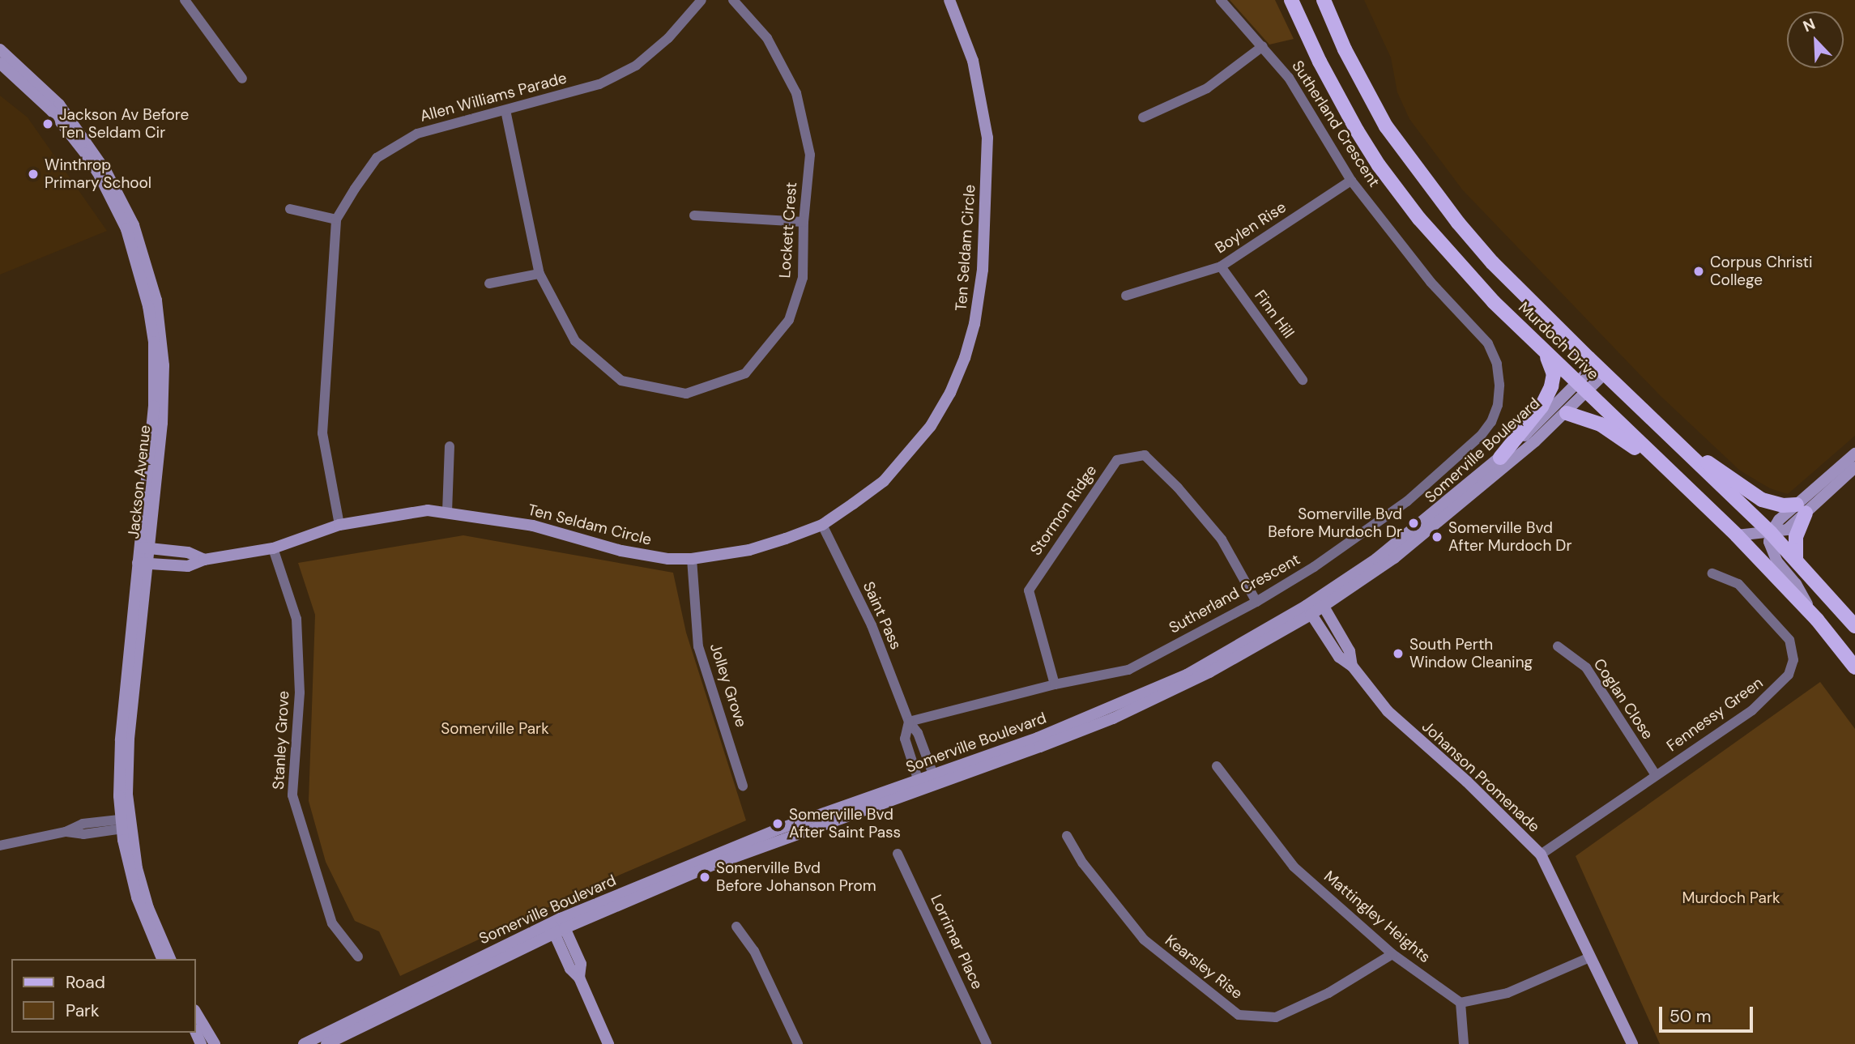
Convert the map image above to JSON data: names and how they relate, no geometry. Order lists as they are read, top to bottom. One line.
{"streets":{"main road":["Murdoch Drive"],"street":["Allen Williams Parade","Sutherland Crescent","Boylen Rise","Lockett Crest","Ten Seldam Circle","Finn Hill","Somerville Boulevard","Jackson Avenue","Stormon Ridge","Saint Pass","Jolley Grove","Coglan Close","Fennessy Green","Stanley Grove","Johanson Promenade","Mattingley Heights","Lorrimar Place","Kearsley Rise"]},"crossings":[["Allen Williams Parade","Lockett Crest"],["Sutherland Crescent","Boylen Rise"],["Sutherland Crescent","Stormon Ridge"],["Sutherland Crescent","Saint Pass"],["Boylen Rise","Finn Hill"],["Ten Seldam Circle","Jackson Avenue"],["Ten Seldam Circle","Saint Pass"],["Ten Seldam Circle","Jolley Grove"],["Ten Seldam Circle","Stanley Grove"],["Murdoch Drive","Somerville Boulevard"],["Somerville Boulevard","Saint Pass"],["Somerville Boulevard","Johanson Promenade"],["Coglan Close","Fennessy Green"],["Fennessy Green","Johanson Promenade"],["Mattingley Heights","Kearsley Rise"]],"parks":["Somerville Park","Murdoch Park"],"places":["Jackson Av Before Ten Seldam Cir","Winthrop Primary School","Corpus Christi College","Somerville Bvd Before Murdoch Dr","Somerville Bvd After Murdoch Dr","South Perth Window Cleaning","Somerville Bvd After Saint Pass","Somerville Bvd Before Johanson Prom"],"legend":["Road","Park"],"scale_bar":"50 m","north":"top left"}
